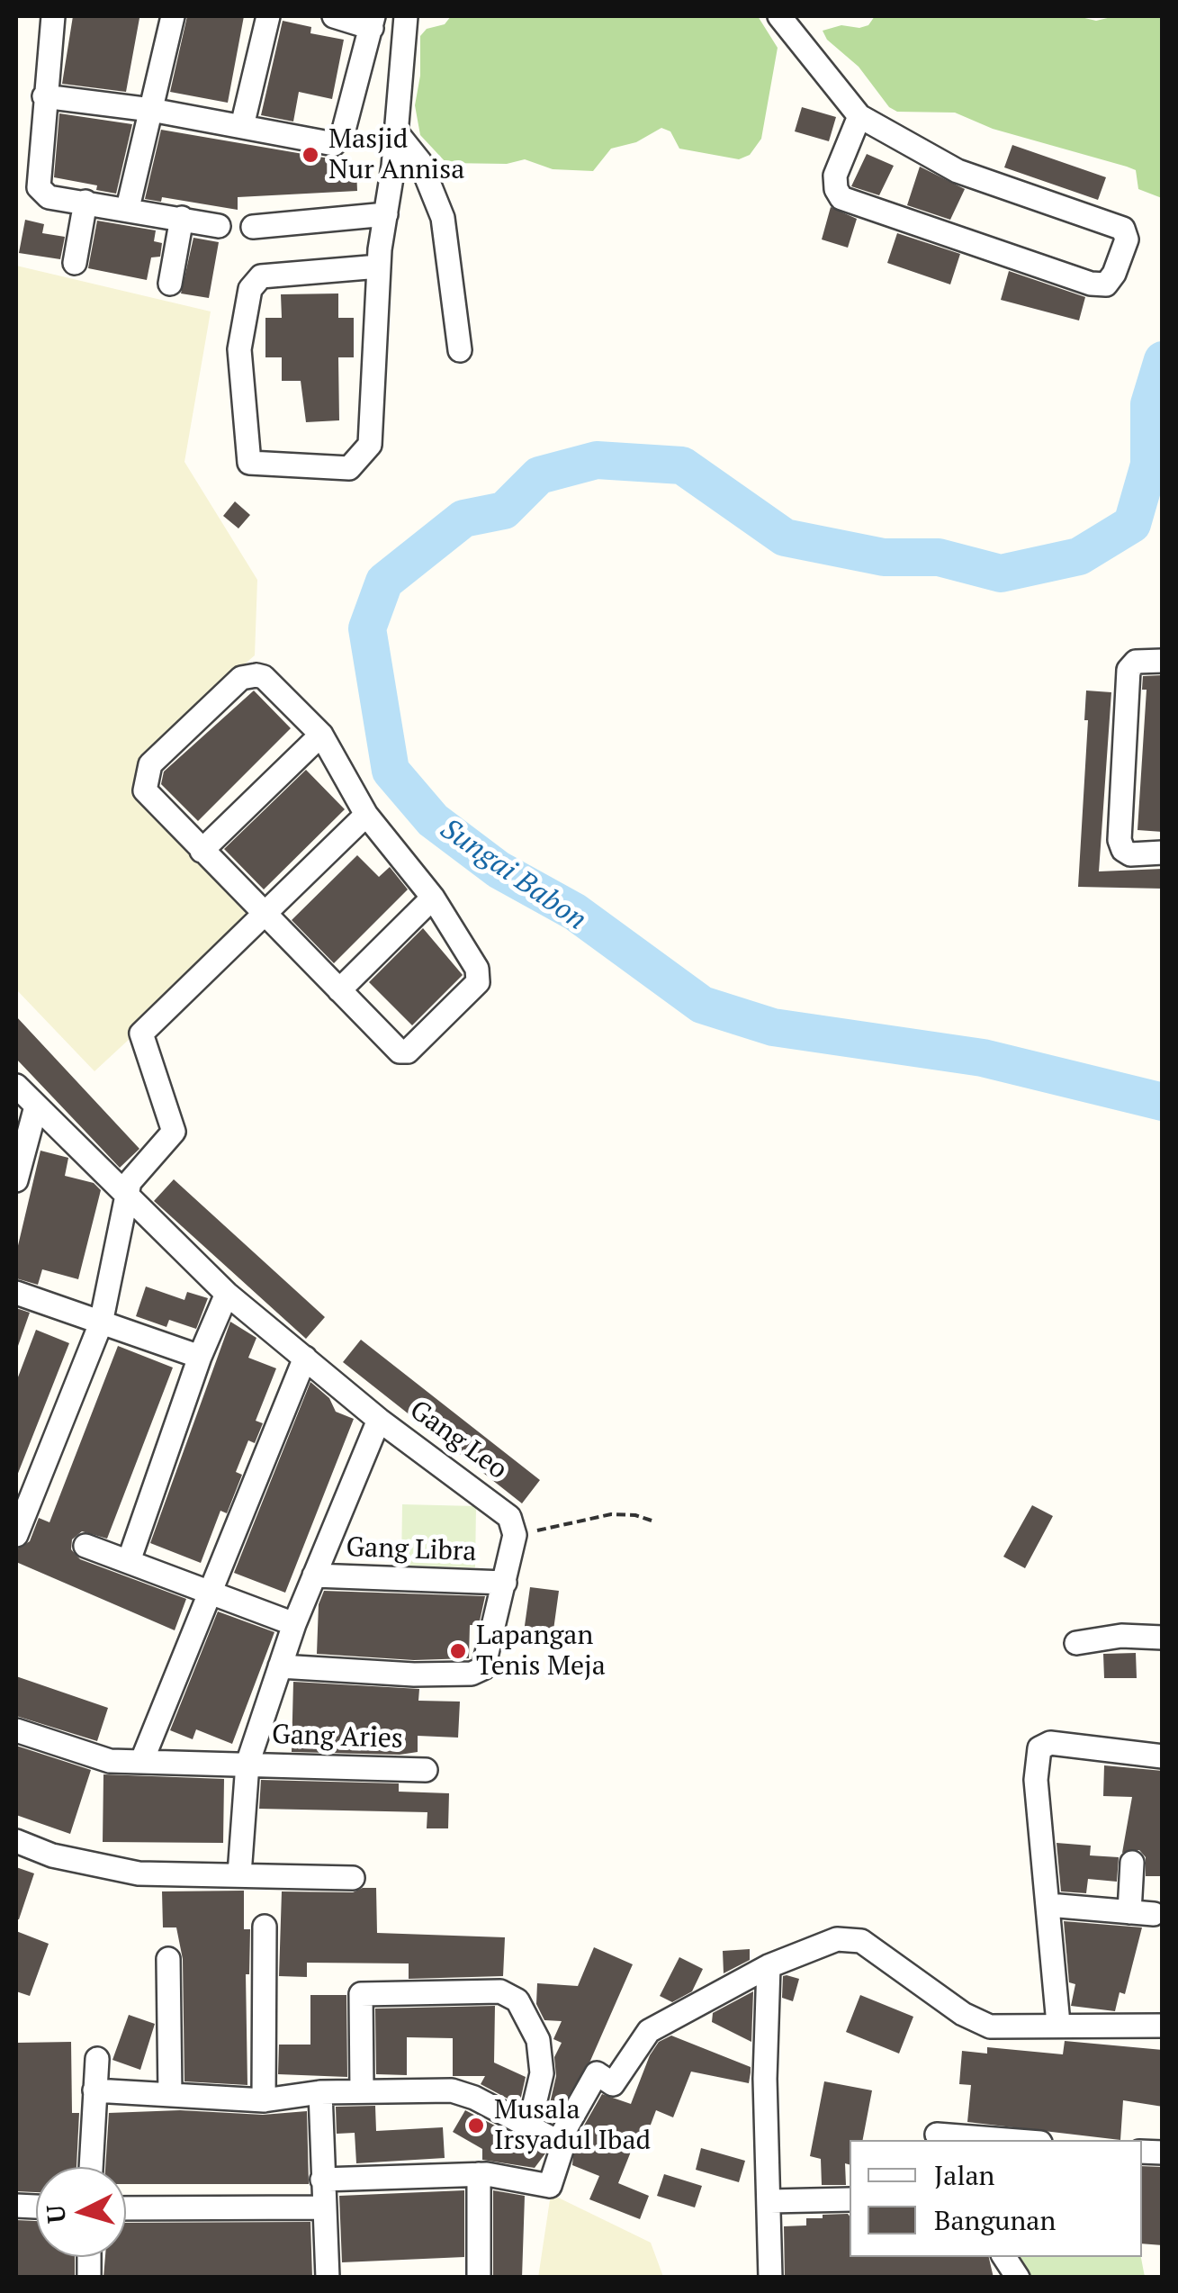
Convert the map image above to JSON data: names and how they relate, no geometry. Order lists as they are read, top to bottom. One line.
{"streets":{"street":["Gang Leo","Gang Libra","Gang Aries"]},"water":["Sungai Babon"],"places":["Masjid Nur Annisa","Lapangan Tenis Meja","Musala Irsyadul Ibad"],"legend":["Jalan","Bangunan"],"north":"left"}
